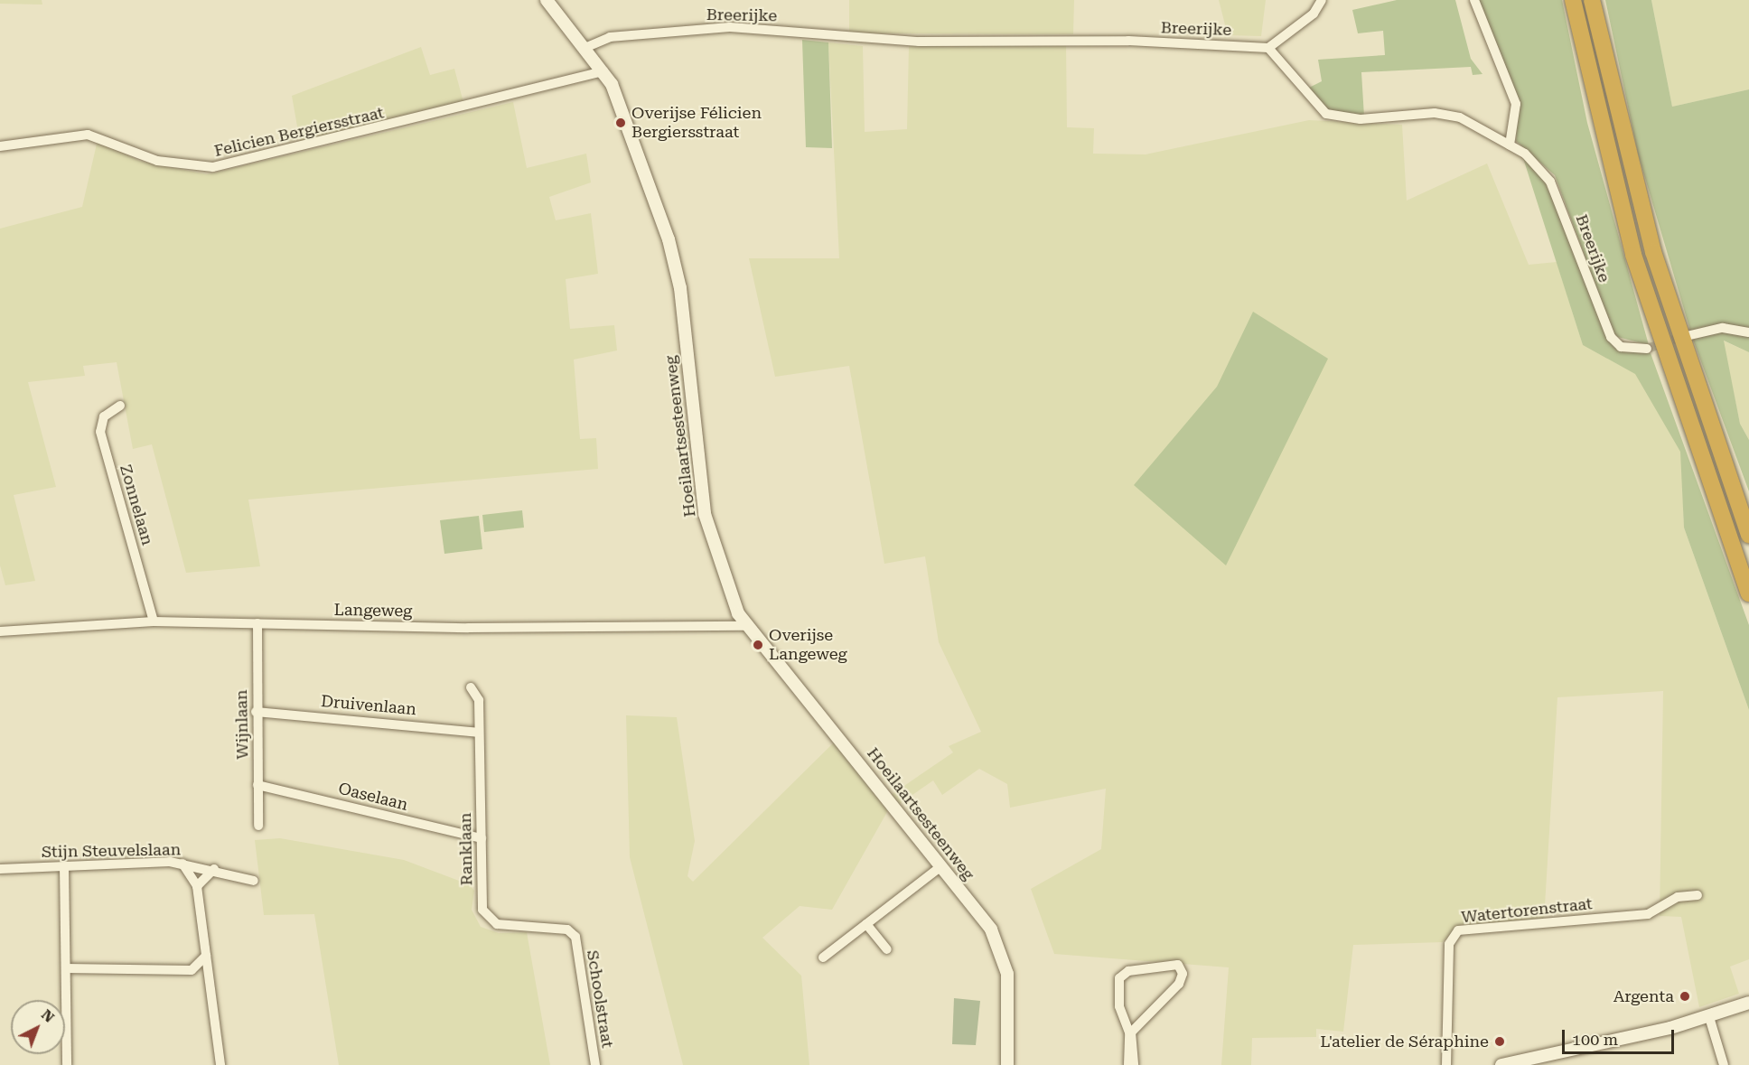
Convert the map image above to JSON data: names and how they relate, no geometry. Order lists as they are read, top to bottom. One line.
{"streets":{"street":["Breerijke","Felicien Bergiersstraat","Hoeilaartsesteenweg","Zonnelaan","Langeweg","Druivenlaan","Wijnlaan","Oaselaan","Ranklaan","Stijn Steuvelslaan","Watertorenstraat","Schoolstraat"]},"crossings":[["Breerijke","Hoeilaartsesteenweg"],["Felicien Bergiersstraat","Hoeilaartsesteenweg"],["Hoeilaartsesteenweg","Langeweg"],["Zonnelaan","Langeweg"],["Langeweg","Wijnlaan"],["Druivenlaan","Wijnlaan"],["Druivenlaan","Ranklaan"],["Wijnlaan","Oaselaan"],["Oaselaan","Ranklaan"],["Ranklaan","Schoolstraat"]],"places":["Overijse Félicien Bergiersstraat","Overijse Langeweg","Argenta","L'atelier de Séraphine"],"scale_bar":"100 m","north":"top right"}
